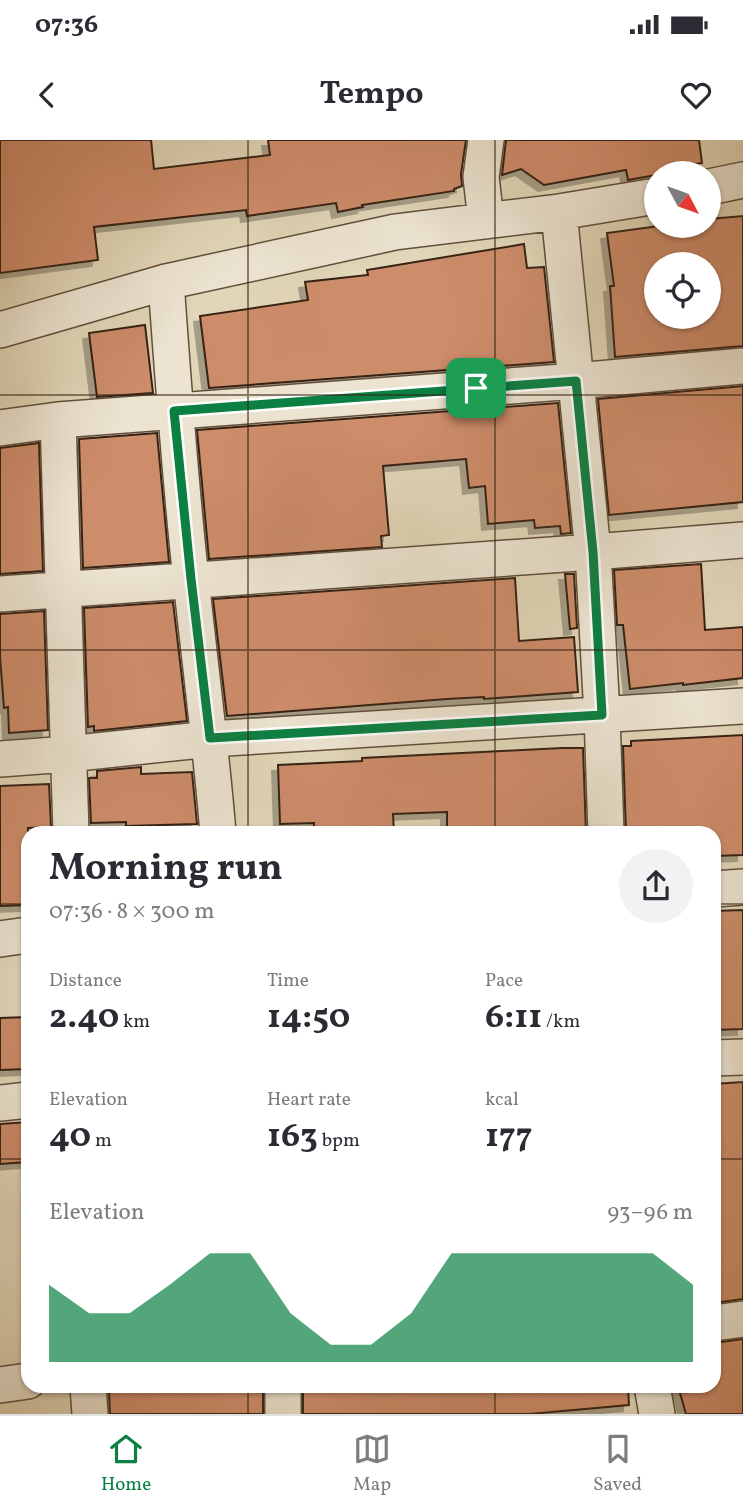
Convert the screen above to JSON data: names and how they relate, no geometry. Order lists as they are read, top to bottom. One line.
{"north":"bottom right","page":{"status":"07:36","header":"Tempo","heading":["Morning run","07:36 · 8 × 300 m"],"stats":[["Distance","2.40 km"],["Time","14:50"],["Pace","6:11 /km"],["Elevation","40 m"],["Heart rate","163 bpm"],["kcal","177"]],"chart":["Elevation","93–96 m"],"tabs":["Home","Map","Saved"]}}
